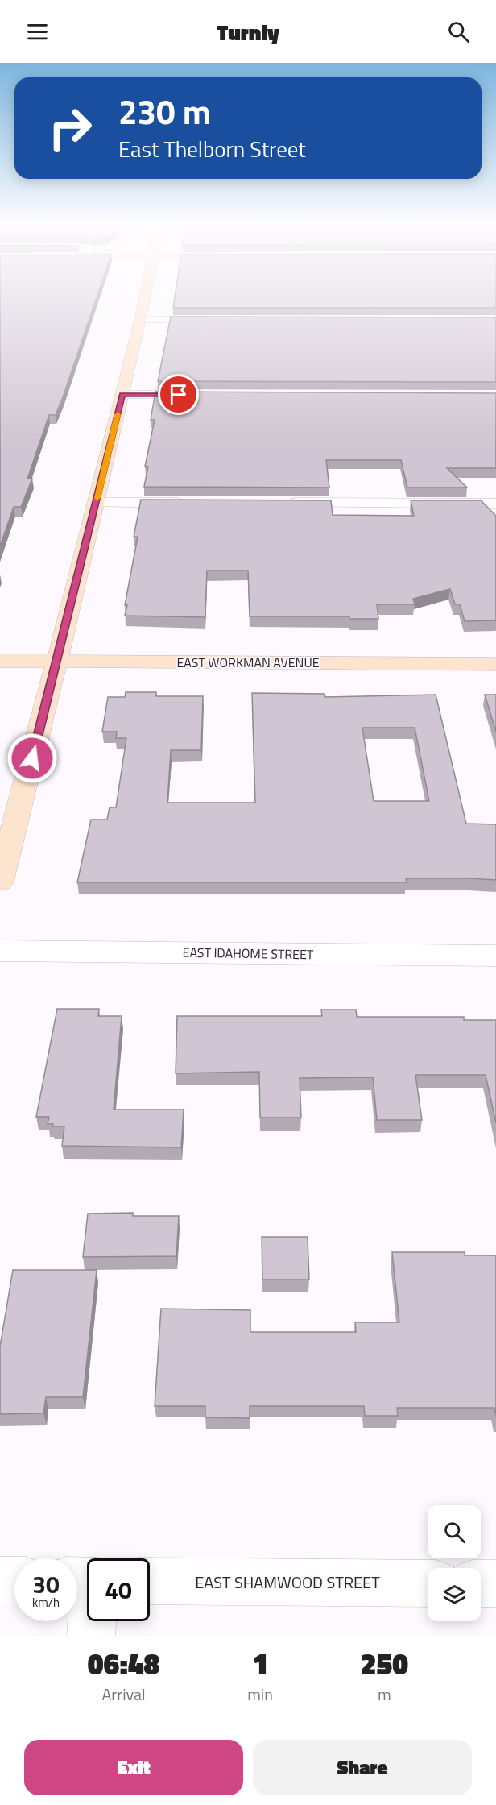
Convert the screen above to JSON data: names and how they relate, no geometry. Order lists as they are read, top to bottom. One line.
{"streets":{"street":["EAST WORKMAN AVENUE","EAST IDAHOME STREET","EAST SHAMWOOD STREET"]},"page":{"header":"Turnly","turn":["230 m","East Thelborn Street"],"speed":"30 km/h","limit":"40","eta":["06:48","Arrival","1","min","250","m"],"buttons":["Exit","Share"]}}
